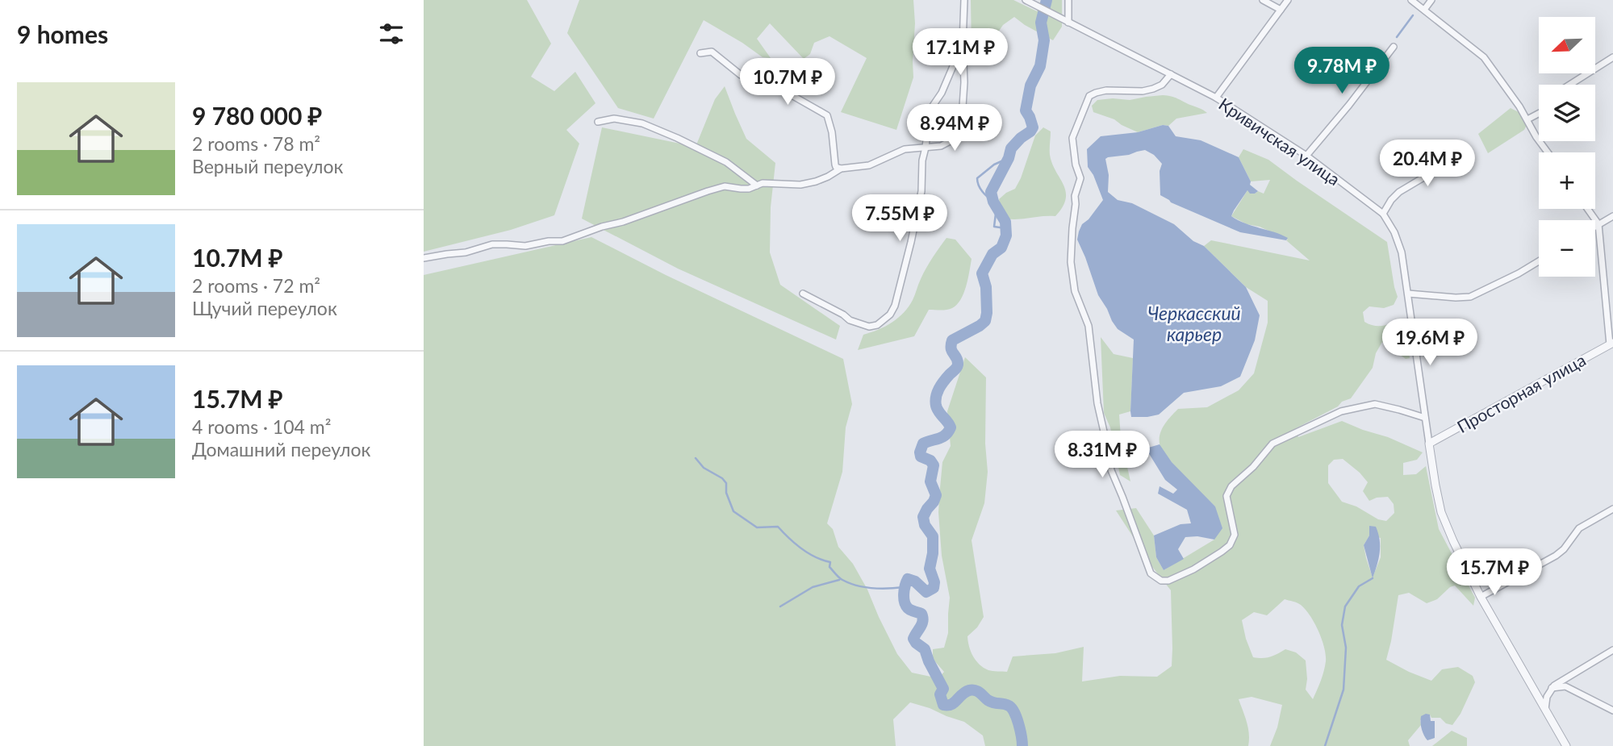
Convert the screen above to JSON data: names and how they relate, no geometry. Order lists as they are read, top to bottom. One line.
{"streets":{"street":["Кривичская улица","Просторная улица"]},"crossings":[["Кривичская улица","Просторная улица"]],"water":["Черкасский карьер"],"north":"bottom left","page":{"heading":"9 homes","map_buttons":["+","−"],"price":["17.1M ₽","9.78M ₽","10.7M ₽","8.94M ₽","20.4M ₽","7.55M ₽","19.6M ₽","8.31M ₽","15.7M ₽"],"list":[{"name":"9 780 000 ₽","note":"2 rooms · 78 m² · Верный переулок"},{"name":"10.7M ₽","note":"2 rooms · 72 m² · Щучий переулок"},{"name":"15.7M ₽","note":"4 rooms · 104 m² · Домашний переулок"}]}}
